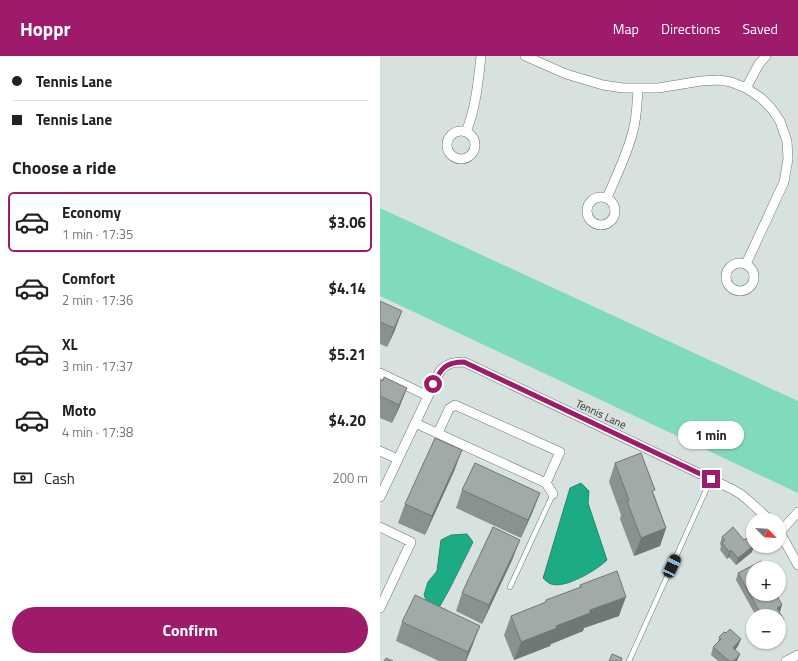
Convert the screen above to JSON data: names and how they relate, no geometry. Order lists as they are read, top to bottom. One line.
{"streets":{"street":["Tennis Lane"]},"north":"bottom right","page":{"header":"Hoppr","nav":["Map","Directions","Saved"],"banner":["Tennis Lane","Tennis Lane"],"heading":"Choose a ride","list":[{"name":"Economy","note":"1 min · 17:35","value":"$3.06"},{"name":"Comfort","note":"2 min · 17:36","value":"$4.14"},{"name":"XL","note":"3 min · 17:37","value":"$5.21"},{"name":"Moto","note":"4 min · 17:38","value":"$4.20"}],"bubble":"1 min","pay":["Cash","200 m"],"map_buttons":["+","−"],"buttons":"Confirm"}}
